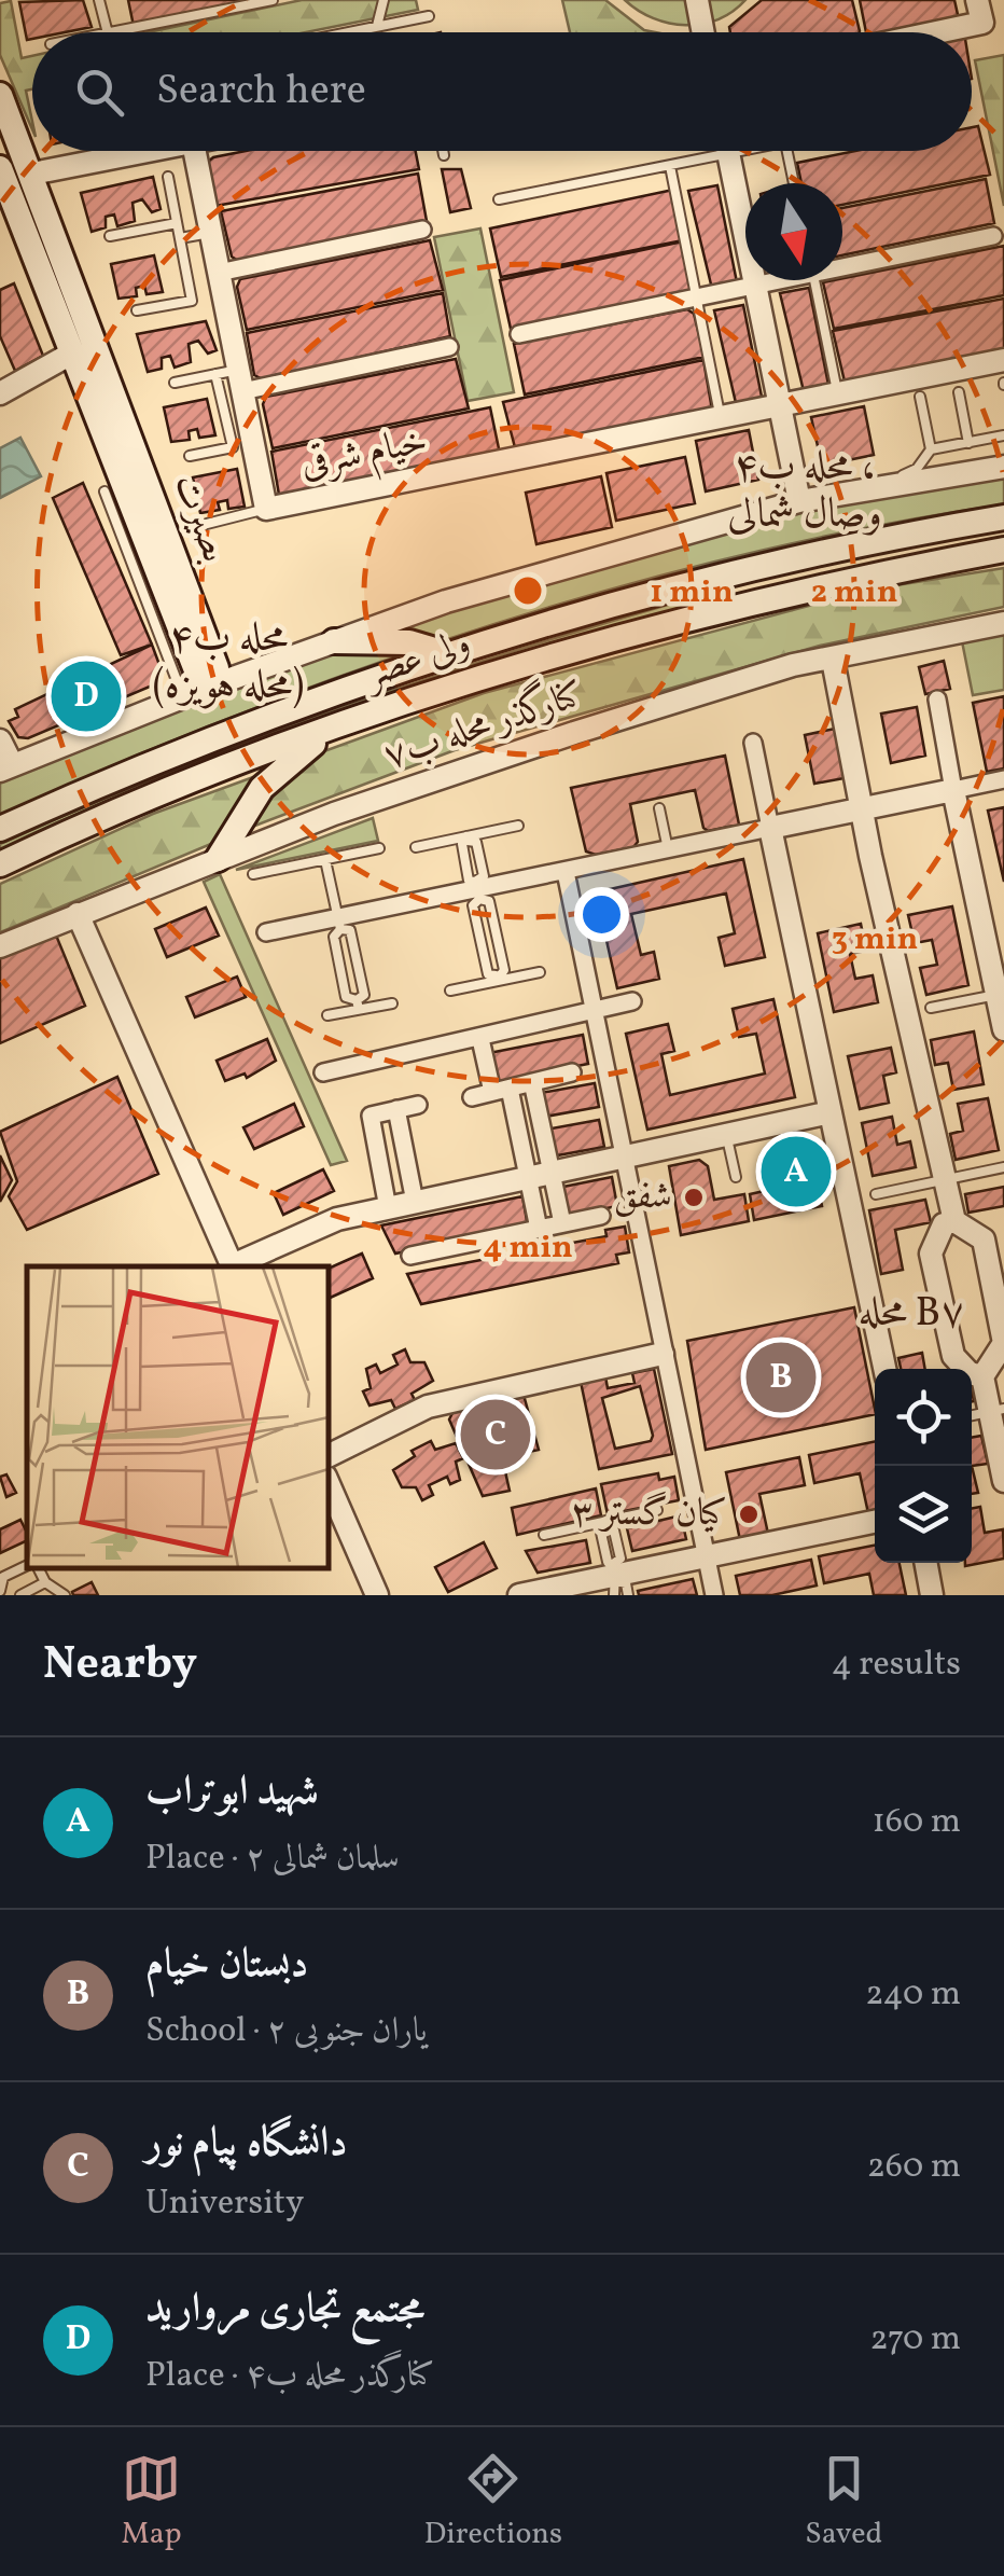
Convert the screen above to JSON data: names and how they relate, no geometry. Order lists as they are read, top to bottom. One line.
{"streets":{"main road":["بصیرت","ولی عصر"],"street":["خیام شرقی","کنارگذر محله ب۷"]},"districts":["محله ب۴ ، وصال شمالی","محله ب۴ (محله هویزه)","محله B۷"],"places":["شفق","کیان گستر ۳"],"north":"bottom","page":{"search":"Search here","pins":["D","A","B","C"],"heading":["Nearby","4 results"],"list":[{"mark":"A","name":"شهید ابوتراب","note":"Place · سلمان شمالی ۲","value":"160 m"},{"mark":"B","name":"دبستان خیام","note":"School · یاران جنوبی ۲","value":"240 m"},{"mark":"C","name":"دانشگاه پیام نور","note":"University","value":"260 m"},{"mark":"D","name":"مجتمع تجاری مروارید","note":"Place · کنارگذر محله ب۴","value":"270 m"}],"nav":["Map","Directions","Saved"]},"rings":["1 min","2 min","3 min","4 min"]}
